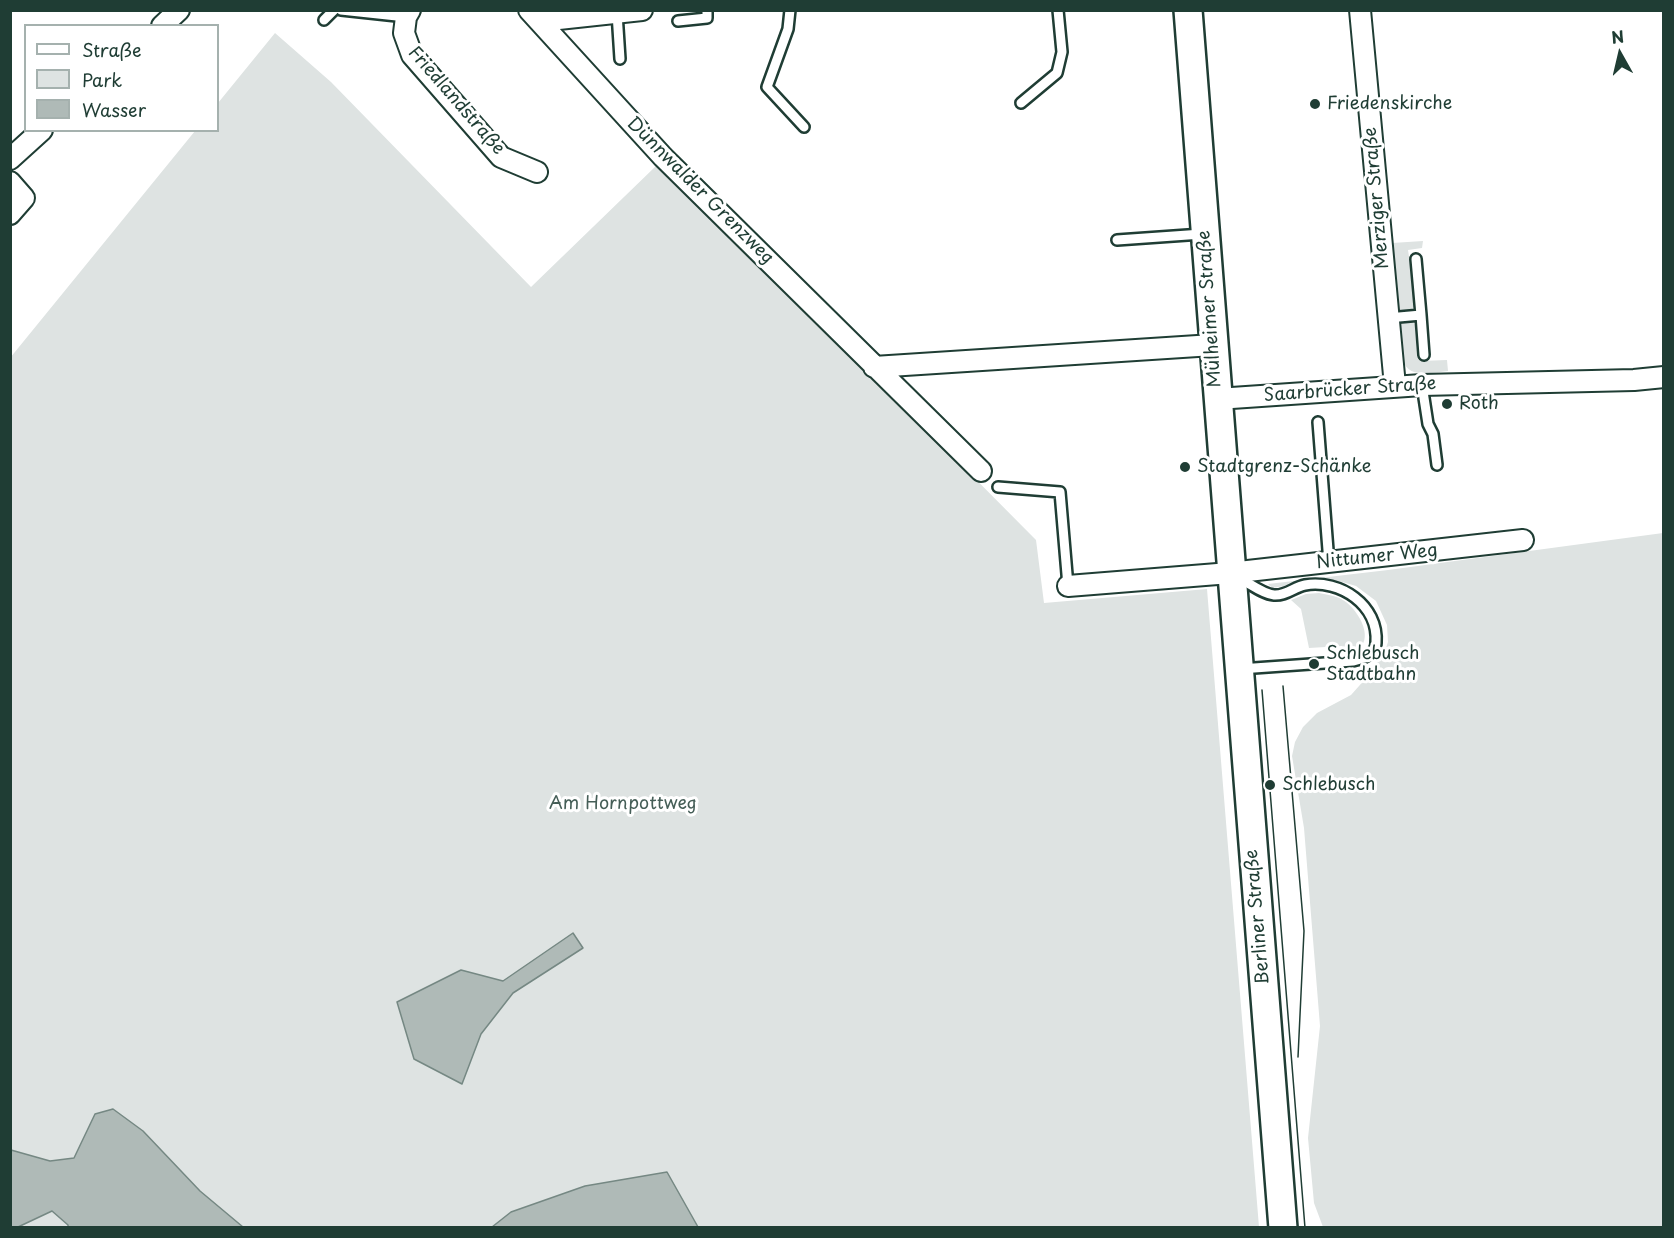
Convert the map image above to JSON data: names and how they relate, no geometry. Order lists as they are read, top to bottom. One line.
{"streets":{"main road":["Mülheimer Straße","Berliner Straße"],"street":["Friedlandstraße","Dünnwalder Grenzweg","Merziger Straße","Saarbrücker Straße","Nittumer Weg"]},"crossings":[["Merziger Straße","Saarbrücker Straße"],["Mülheimer Straße","Saarbrücker Straße"],["Mülheimer Straße","Nittumer Weg"],["Mülheimer Straße","Berliner Straße"]],"parks":["Am Hornpottweg"],"places":["Friedenskirche","Roth","Stadtgrenz-Schänke","Schlebusch Stadtbahn","Schlebusch"],"legend":["Straße","Park","Wasser"],"north":"top"}
